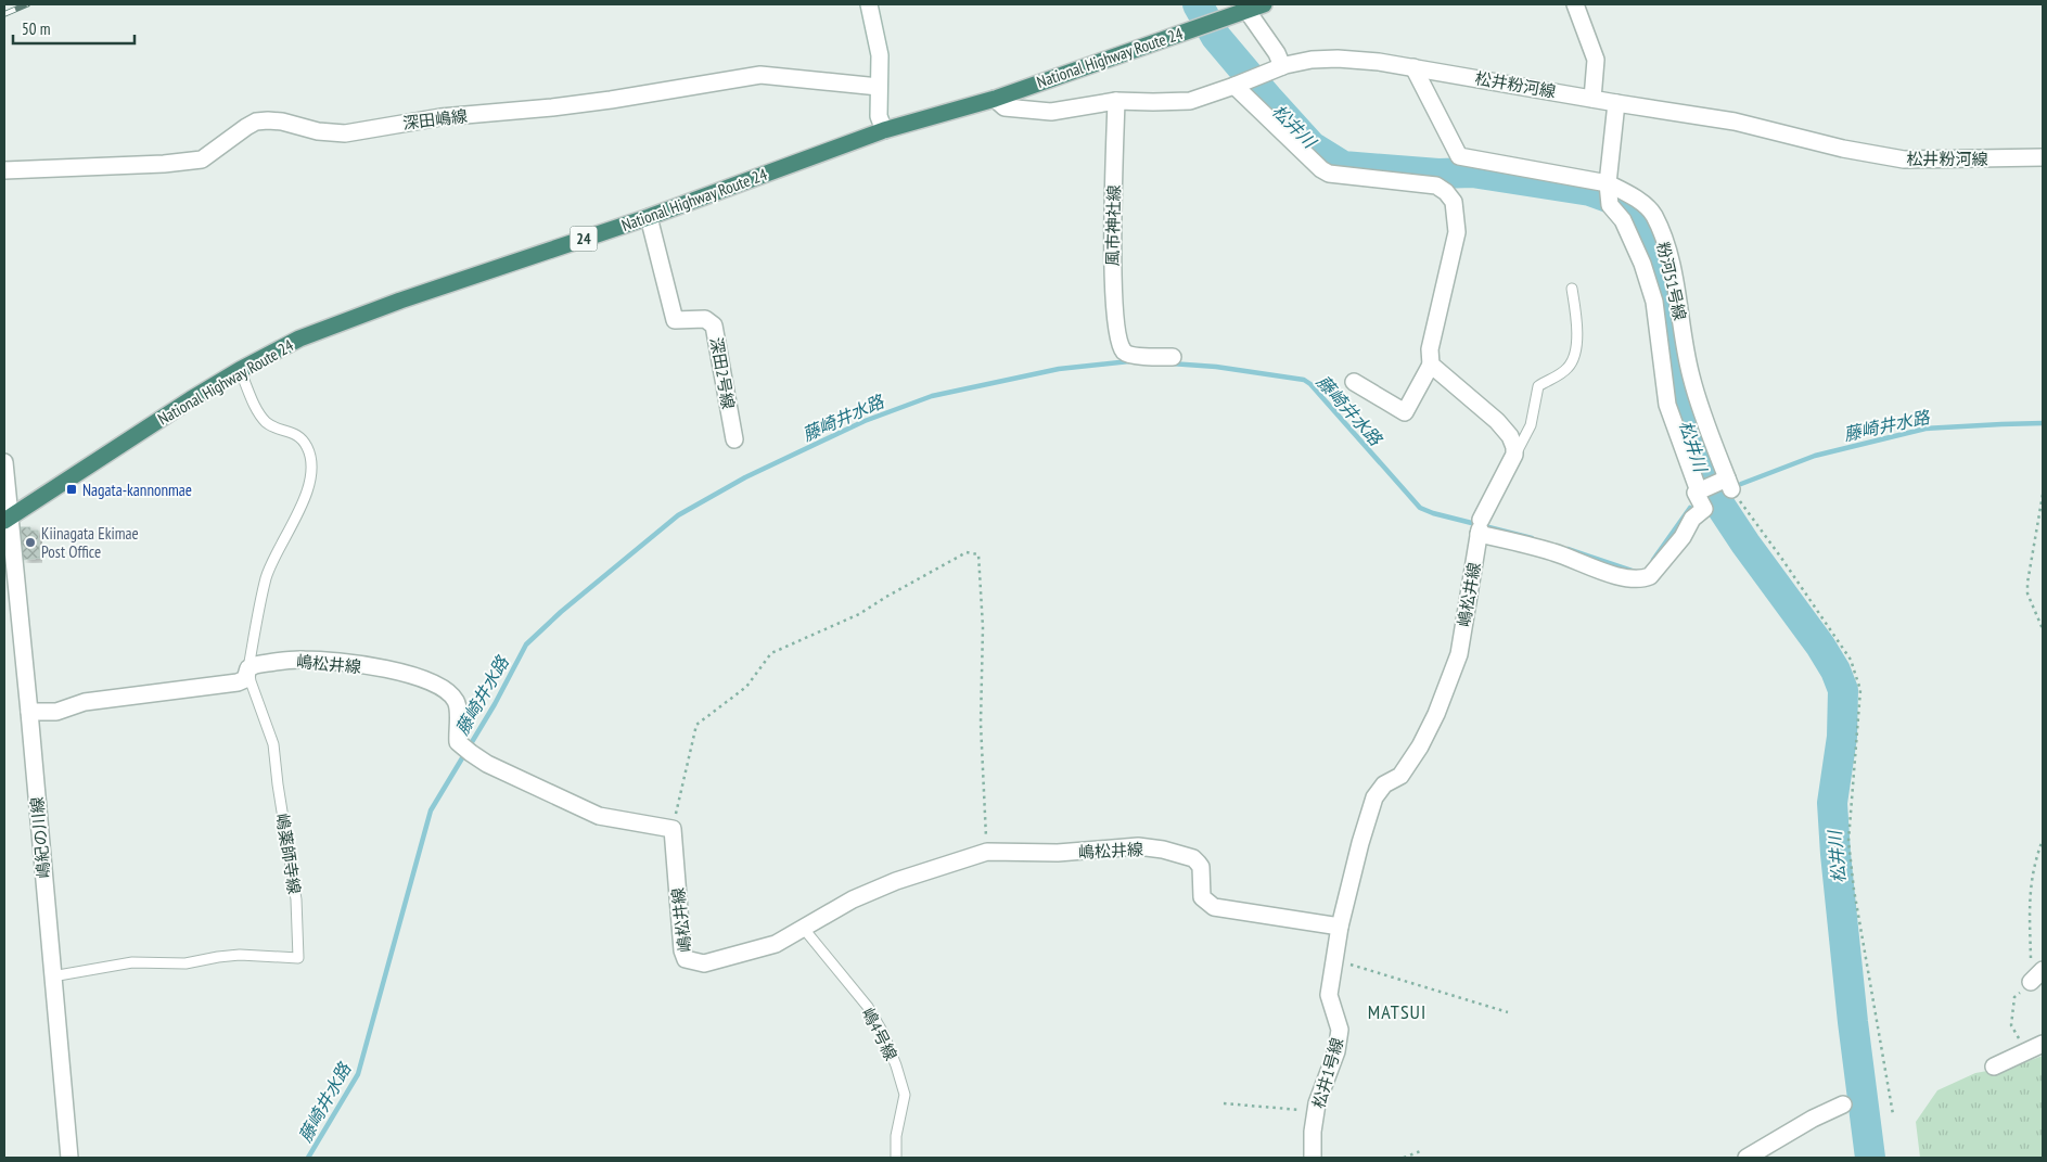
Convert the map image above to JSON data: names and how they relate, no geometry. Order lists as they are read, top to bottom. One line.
{"streets":{"highway":["National Highway Route 24","24"],"street":["松井粉河線","深田嶋線","風市神社線","粉河51号線","深田2号線","嶋松井線","嶋紀の川線","松井1号線"],"lane":["嶋薬師寺線","嶋4号線"]},"crossings":[["National Highway Route 24","松井粉河線"],["National Highway Route 24","深田2号線"],["National Highway Route 24","嶋紀の川線"],["National Highway Route 24","嶋薬師寺線"],["松井粉河線","風市神社線"],["嶋松井線","嶋紀の川線"],["嶋松井線","嶋薬師寺線"],["嶋松井線","嶋4号線"],["嶋松井線","松井1号線"],["嶋紀の川線","嶋薬師寺線"]],"districts":["MATSUI"],"water":["松井川","藤崎井水路"],"places":{"transit":["Nagata-kannonmae"],"other":["Kiinagata Ekimae Post Office"]},"scale_bar":"50 m"}
